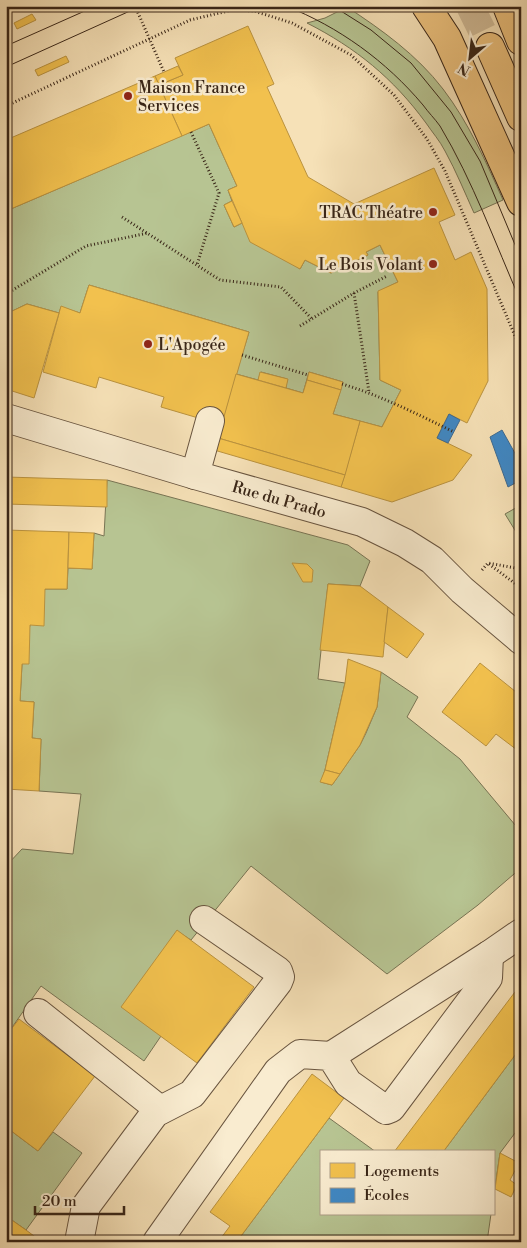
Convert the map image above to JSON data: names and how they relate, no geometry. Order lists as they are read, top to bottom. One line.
{"streets":{"street":["Rue du Prado"]},"places":["Maison France Services","TRAC Théatre","Le Bois Volant","L'Apogée"],"legend":["Logements","Écoles"],"scale_bar":"20 m","north":"bottom left"}
